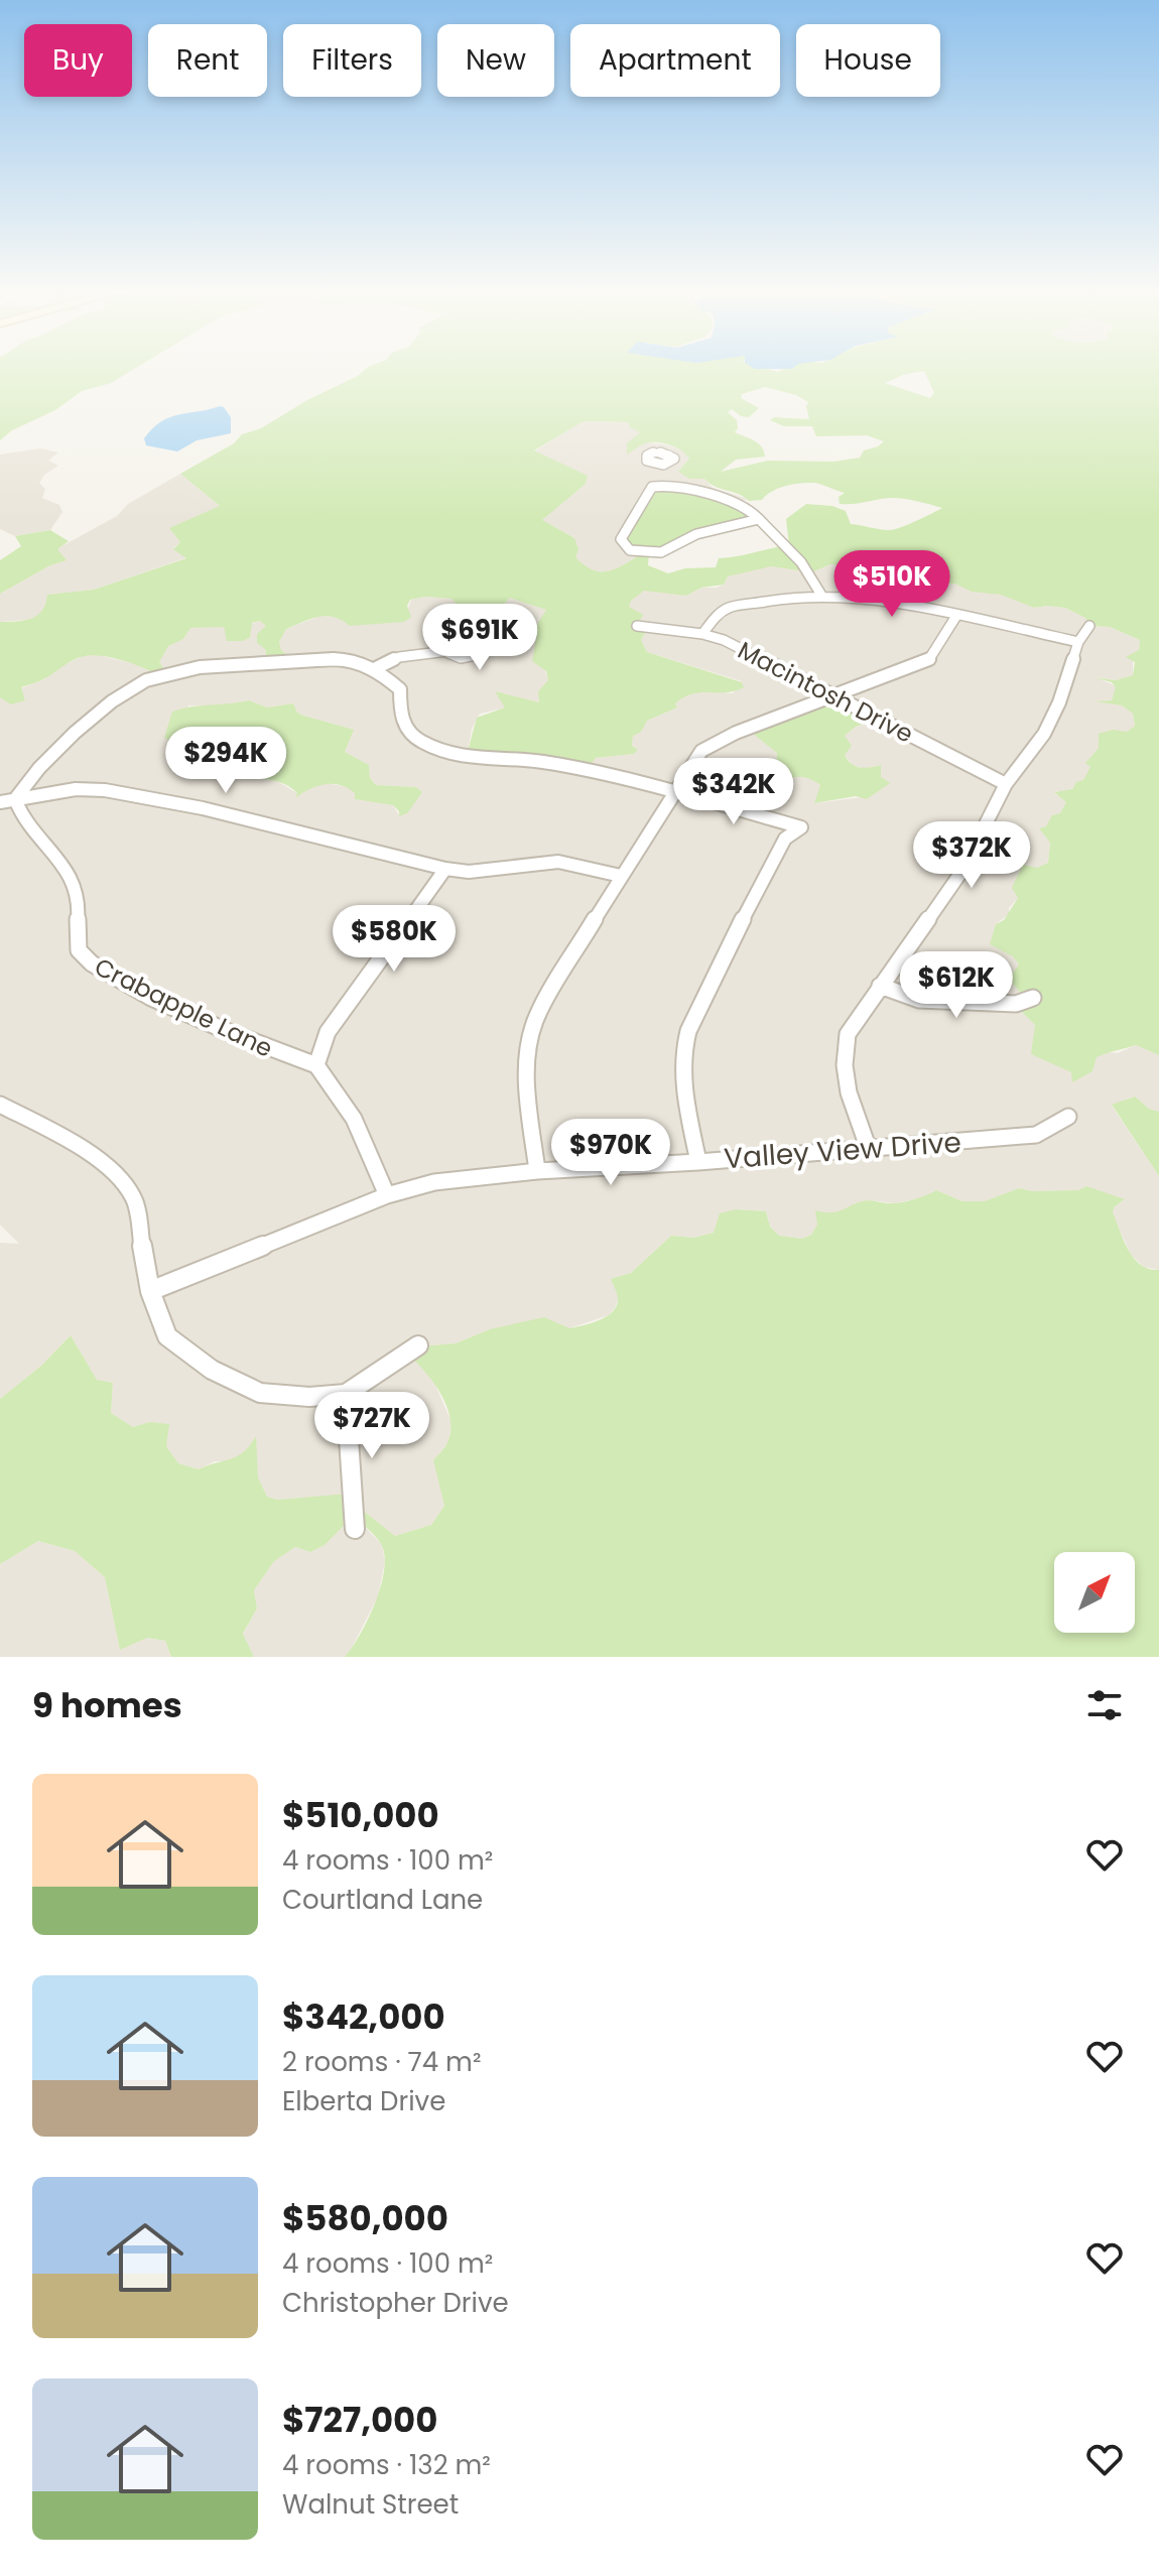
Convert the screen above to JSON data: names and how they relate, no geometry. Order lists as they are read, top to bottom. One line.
{"streets":{"street":["Macintosh Drive","Crabapple Lane","Valley View Drive"]},"north":"top right","page":{"chip":["Buy","Rent","Filters","New","Apartment","House"],"price":["$510K","$691K","$294K","$342K","$372K","$580K","$612K","$970K","$727K"],"heading":"9 homes","list":[{"name":"$510,000","note":"4 rooms · 100 m² · Courtland Lane"},{"name":"$342,000","note":"2 rooms · 74 m² · Elberta Drive"},{"name":"$580,000","note":"4 rooms · 100 m² · Christopher Drive"},{"name":"$727,000","note":"4 rooms · 132 m² · Walnut Street"}]}}
